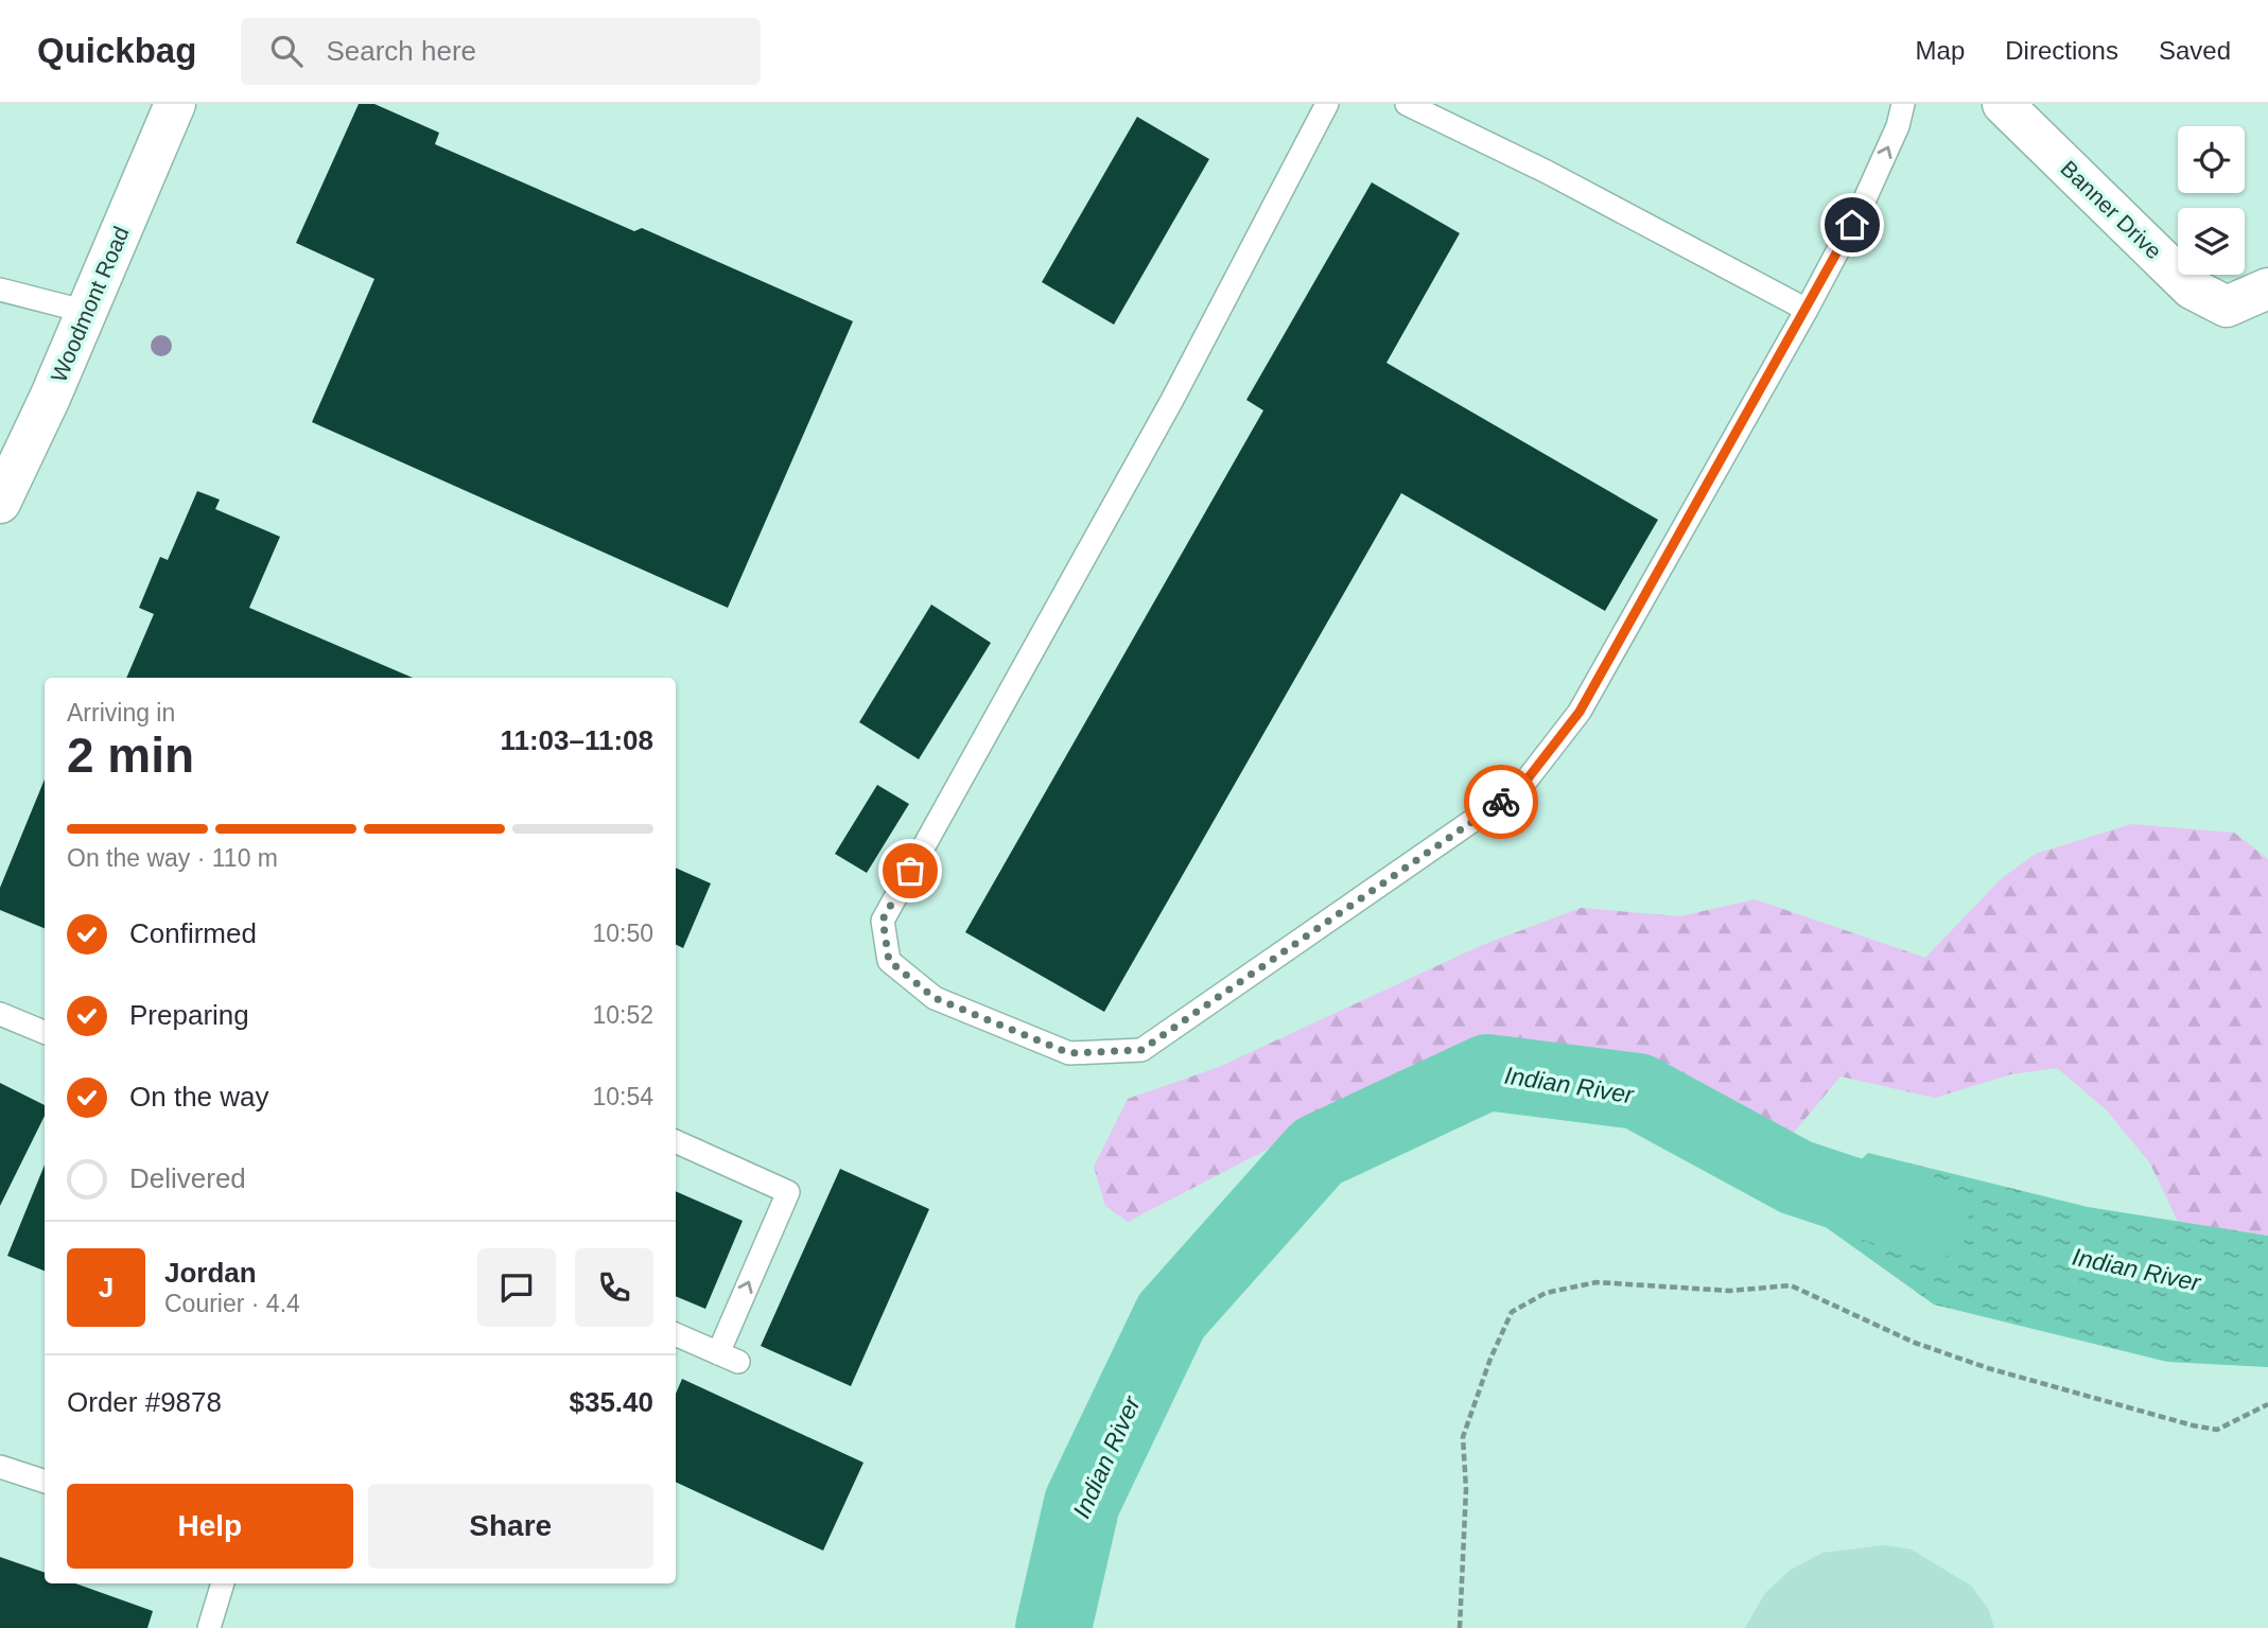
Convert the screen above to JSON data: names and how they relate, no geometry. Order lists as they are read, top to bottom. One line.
{"streets":{"main road":["Banner Drive","Woodmont Road"]},"water":["Indian River"],"page":{"header":"Quickbag","search":"Search here","nav":["Map","Directions","Saved"],"heading":["2 min","Arriving in","11:03–11:08"],"panel":["Jordan","Courier · 4.4","Order #9878","$35.40"],"bar":"On the way · 110 m","list":[["Confirmed","10:50"],["Preparing","10:52"],["On the way","10:54"],"Delivered"],"round":"J","buttons":["Help","Share"]}}
